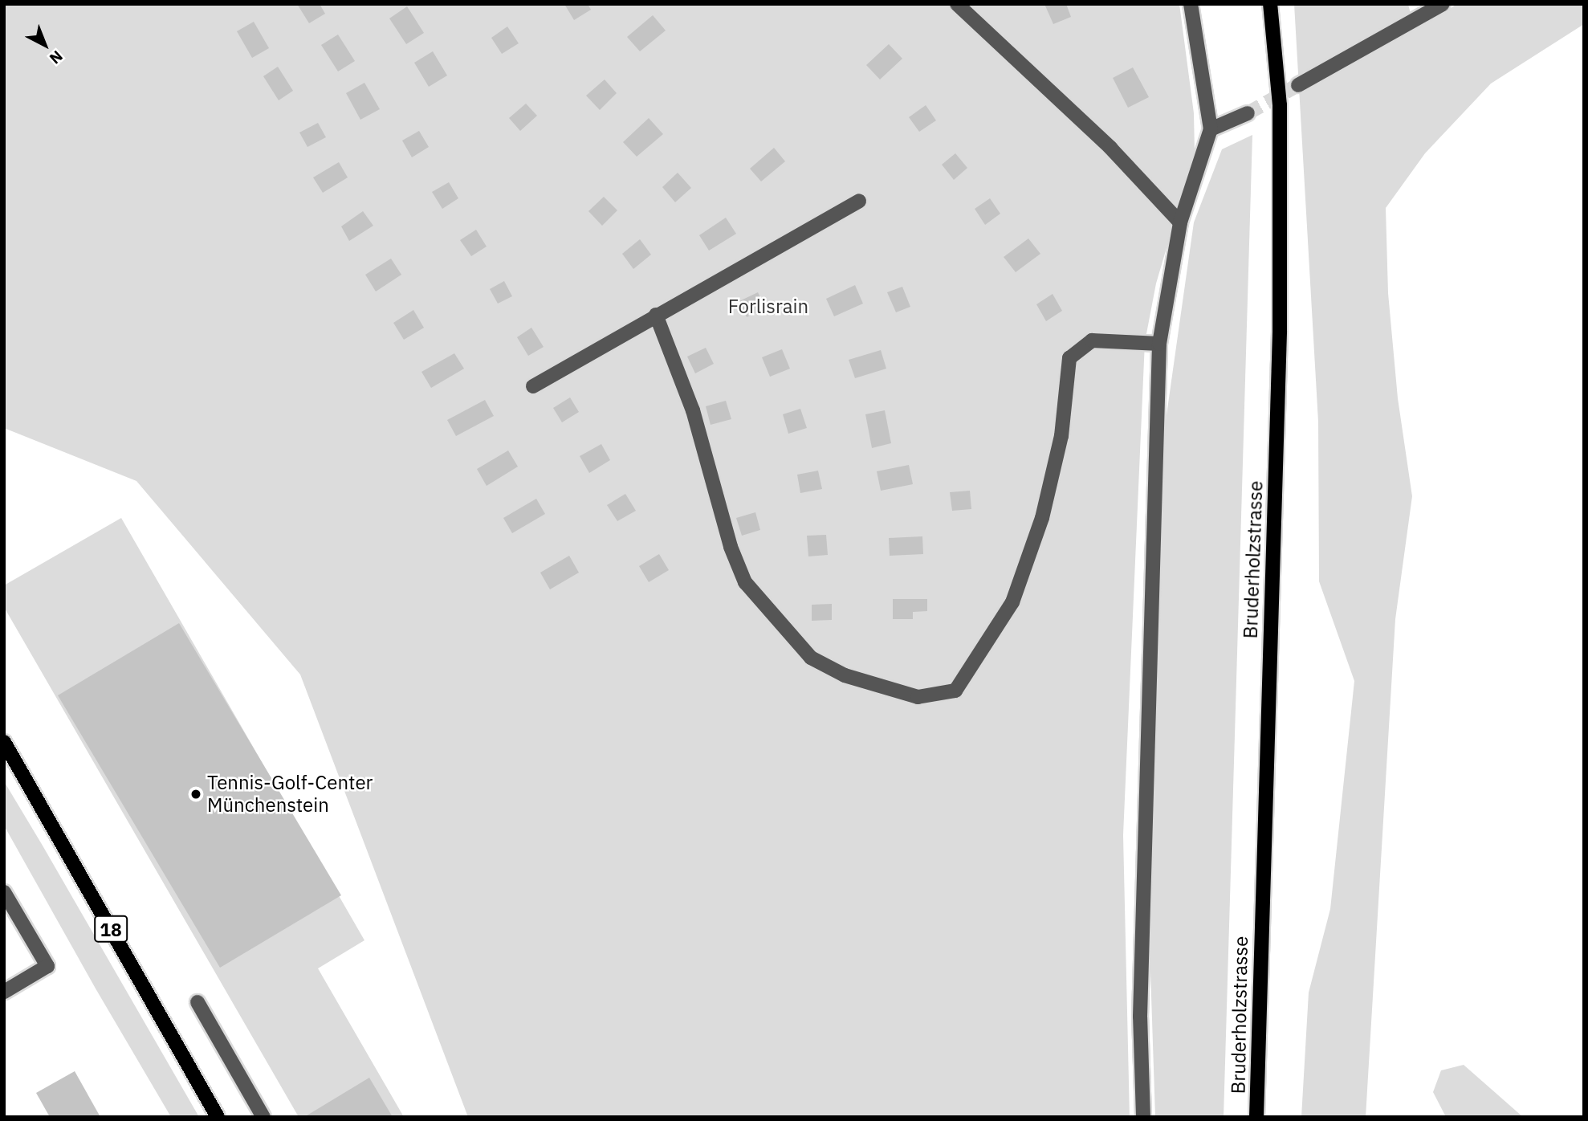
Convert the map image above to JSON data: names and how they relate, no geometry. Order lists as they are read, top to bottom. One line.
{"streets":{"main road":["Bruderholzstrasse","18"]},"parks":["Forlisrain"],"places":["Tennis-Golf-Center Münchenstein"],"north":"bottom right"}
